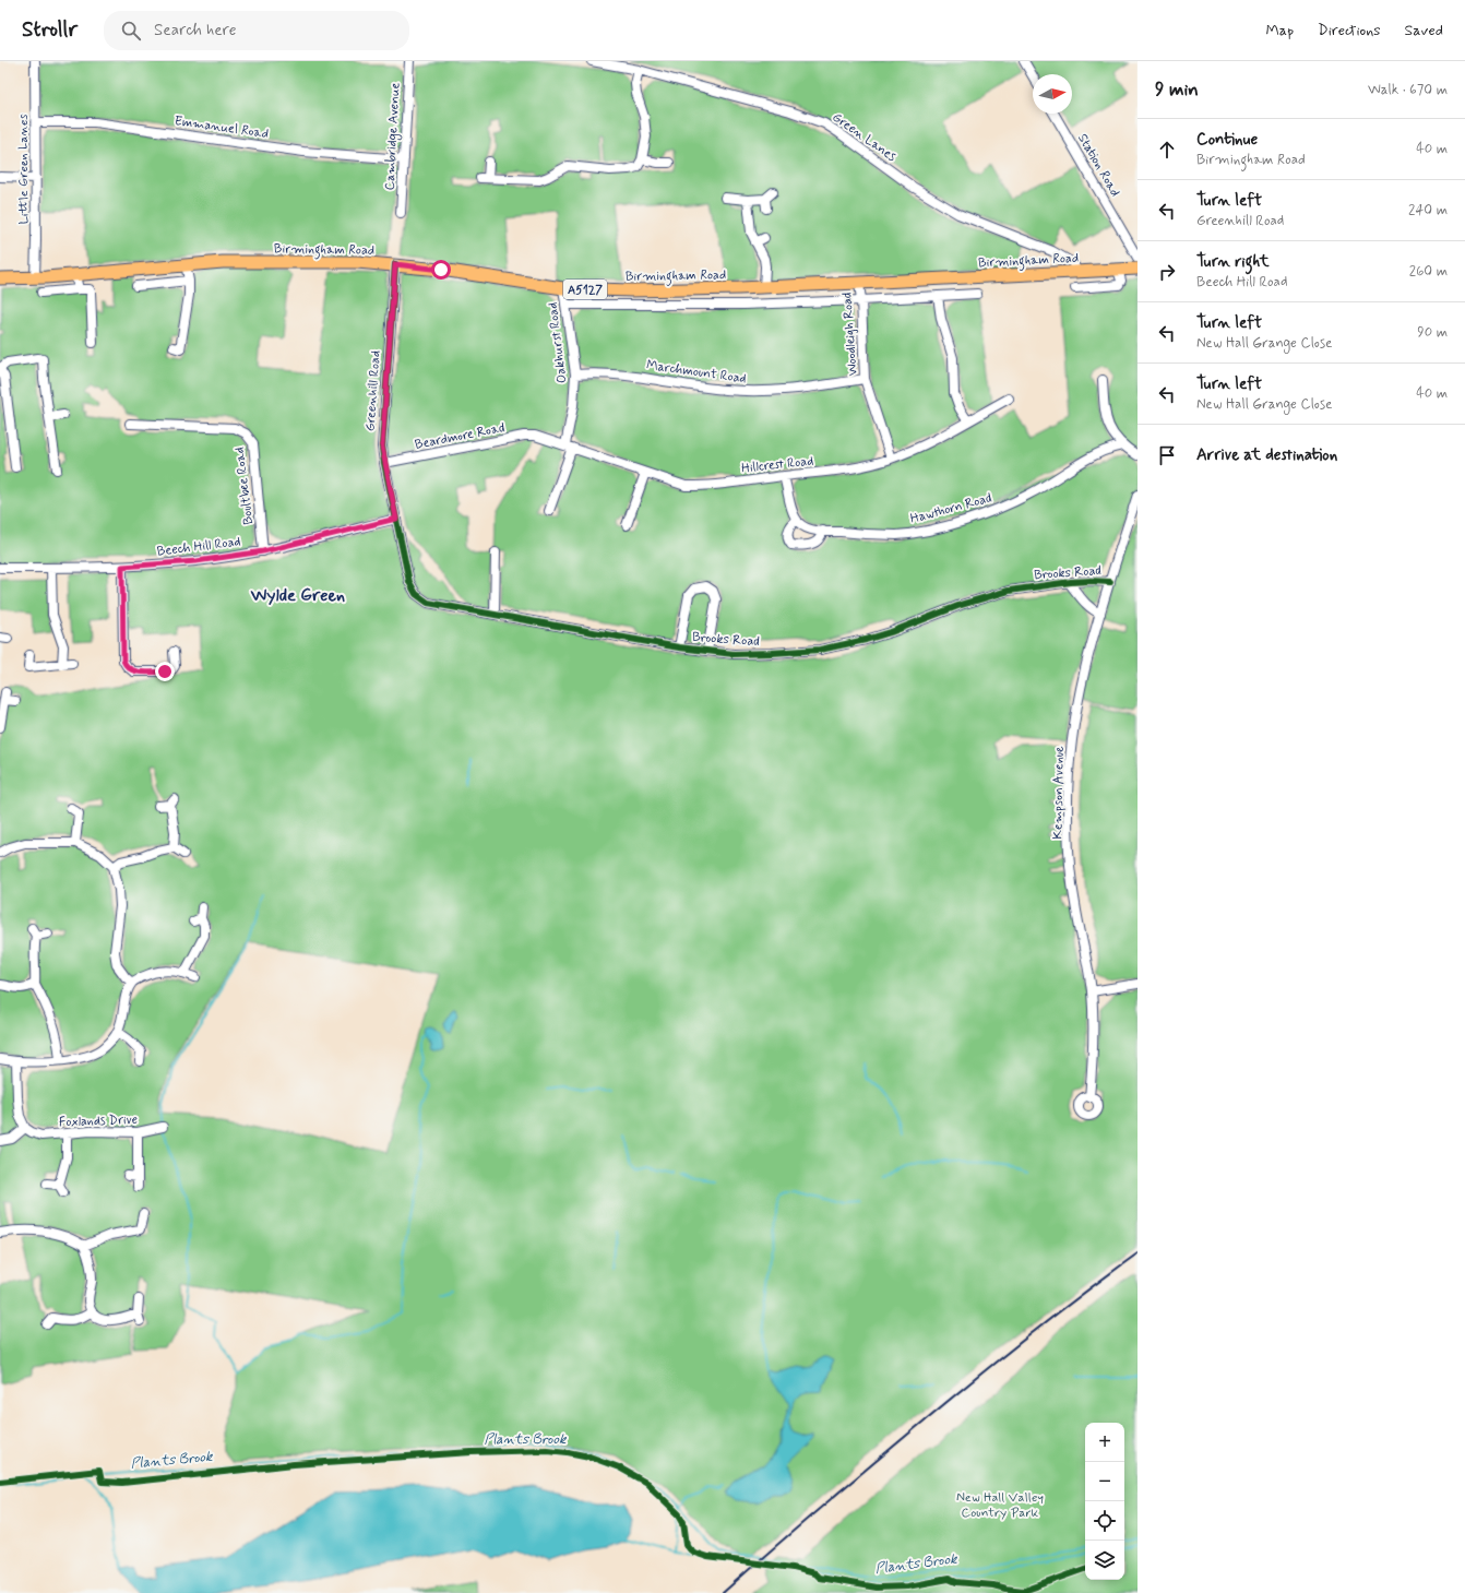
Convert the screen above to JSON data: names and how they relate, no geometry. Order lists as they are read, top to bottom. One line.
{"streets":{"main road":["Birmingham Road","A5127"],"street":["Emmanuel Road","Cambridge Avenue","Green Lanes","Station Road","Little Green Lanes","Woodleigh Road","Oakhurst Road","Marchmount Road","Greenhill Road","Beardmore Road","Hillcrest Road","Boultbee Road","Hawthorn Road","Beech Hill Road","Brooks Road","Kempson Avenue","Foxlands Drive"]},"crossings":[["Emmanuel Road","Cambridge Avenue"],["Emmanuel Road","Little Green Lanes"],["Green Lanes","Birmingham Road"],["Little Green Lanes","Birmingham Road"],["Birmingham Road","Woodleigh Road"],["Birmingham Road","Oakhurst Road"],["Birmingham Road","Greenhill Road"],["Woodleigh Road","Marchmount Road"],["Woodleigh Road","Hillcrest Road"],["Oakhurst Road","Marchmount Road"],["Oakhurst Road","Hillcrest Road"],["Greenhill Road","Beardmore Road"],["Greenhill Road","Beech Hill Road"],["Greenhill Road","Brooks Road"],["Beardmore Road","Hillcrest Road"],["Boultbee Road","Beech Hill Road"],["Beech Hill Road","Brooks Road"],["Brooks Road","Kempson Avenue"]],"districts":["Wylde Green"],"water":["Plants Brook"],"parks":["New Hall Valley Country Park"],"north":"right","page":{"header":"Strollr","search":"Search here","nav":["Map","Directions","Saved"],"heading":["9 min","Walk · 670 m"],"list":[["Continue","Birmingham Road","40 m"],["Turn left","Greenhill Road","240 m"],["Turn right","Beech Hill Road","260 m"],["Turn left","New Hall Grange Close","90 m"],["Turn left","New Hall Grange Close","40 m"],"Arrive at destination"],"map_buttons":["+","−"]}}
